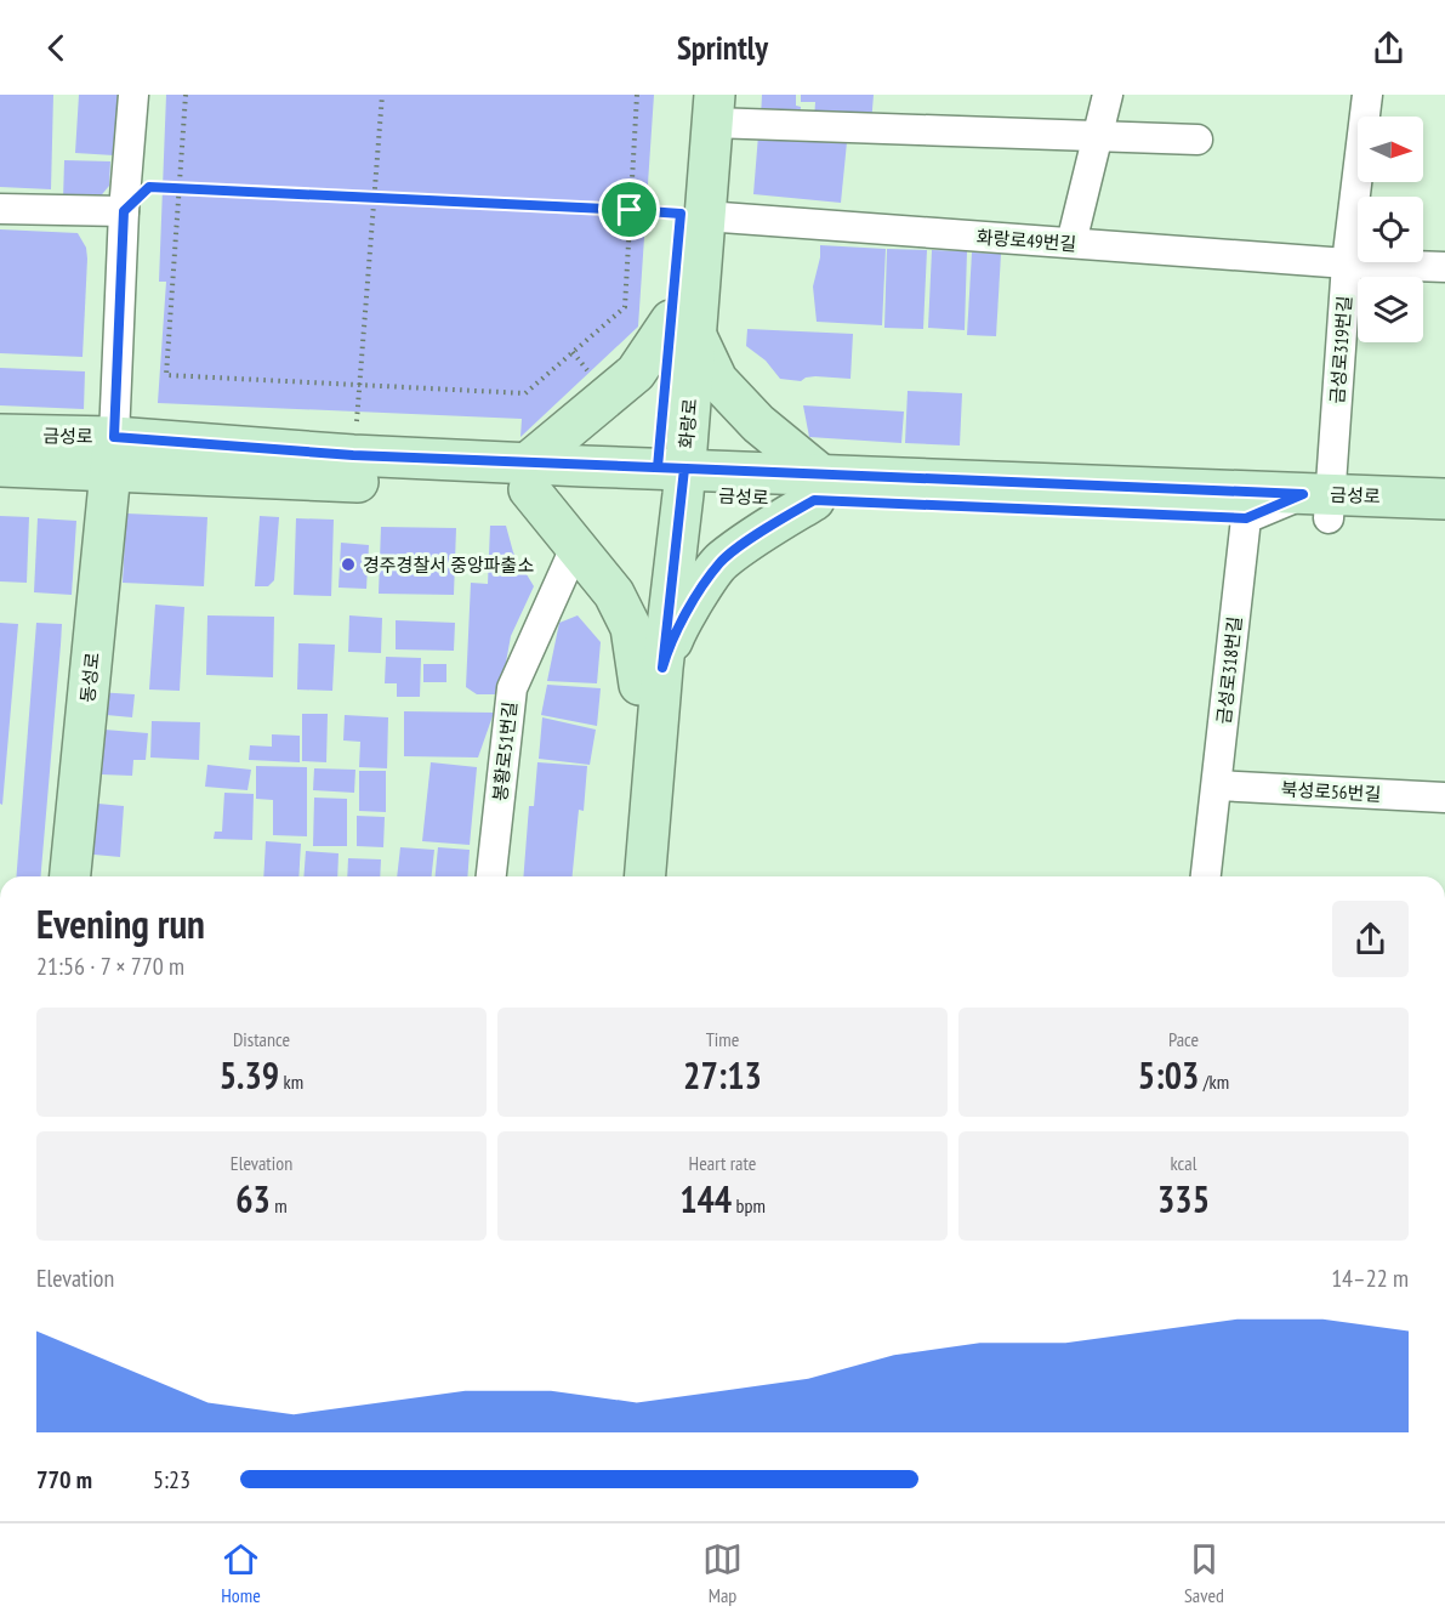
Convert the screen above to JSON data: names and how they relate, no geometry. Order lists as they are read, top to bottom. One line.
{"streets":{"street":["화랑로49번길","금성로319번길","화랑로","금성로","금성로318번길","동성로","봉황로51번길","북성로56번길"]},"crossings":[["화랑로49번길","금성로319번길"],["화랑로49번길","화랑로"],["금성로319번길","금성로"],["화랑로","금성로"],["금성로","금성로318번길"],["금성로","동성로"],["금성로318번길","북성로56번길"]],"places":["경주경찰서 중앙파출소"],"north":"right","page":{"header":"Sprintly","heading":["Evening run","21:56 · 7 × 770 m"],"stats":[["Distance","5.39 km"],["Time","27:13"],["Pace","5:03 /km"],["Elevation","63 m"],["Heart rate","144 bpm"],["kcal","335"]],"chart":["Elevation","14–22 m"],"list":[{"name":"770 m","note":"5:23"}],"tabs":["Home","Map","Saved"]}}
